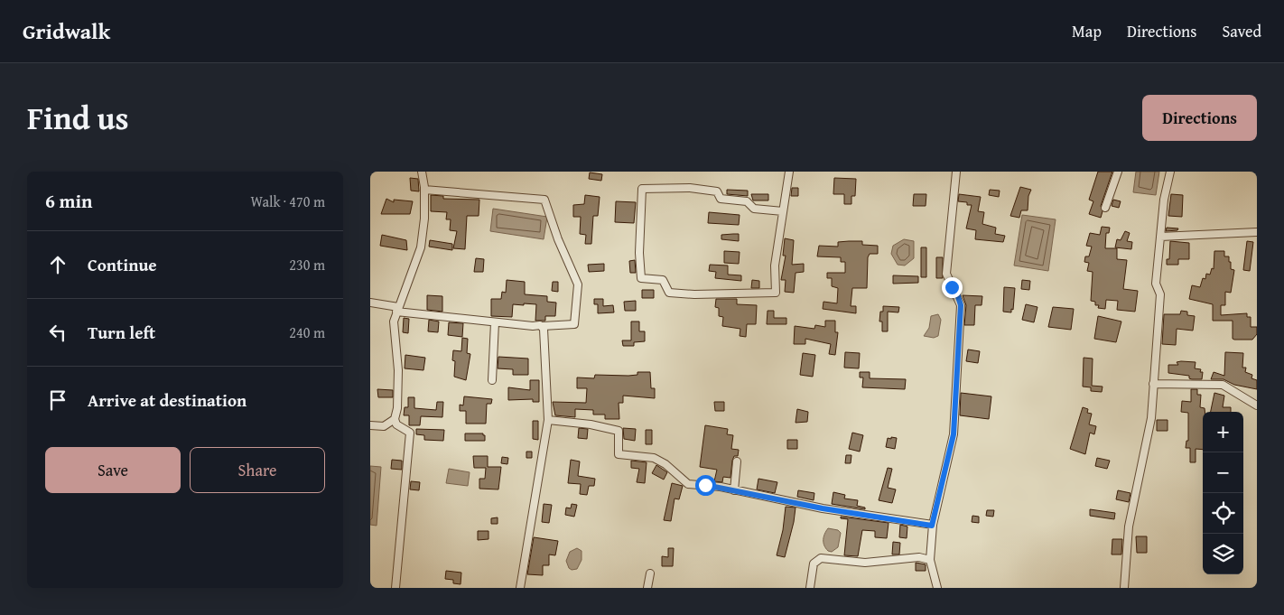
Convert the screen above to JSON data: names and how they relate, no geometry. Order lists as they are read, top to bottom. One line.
{"page":{"header":"Gridwalk","nav":["Map","Directions","Saved"],"title":"Find us","buttons":["Directions",["Save","Share"]],"heading":["6 min","Walk · 470 m"],"list":[["Continue","230 m"],["Turn left","240 m"],"Arrive at destination"],"map_buttons":["+","−"]}}
